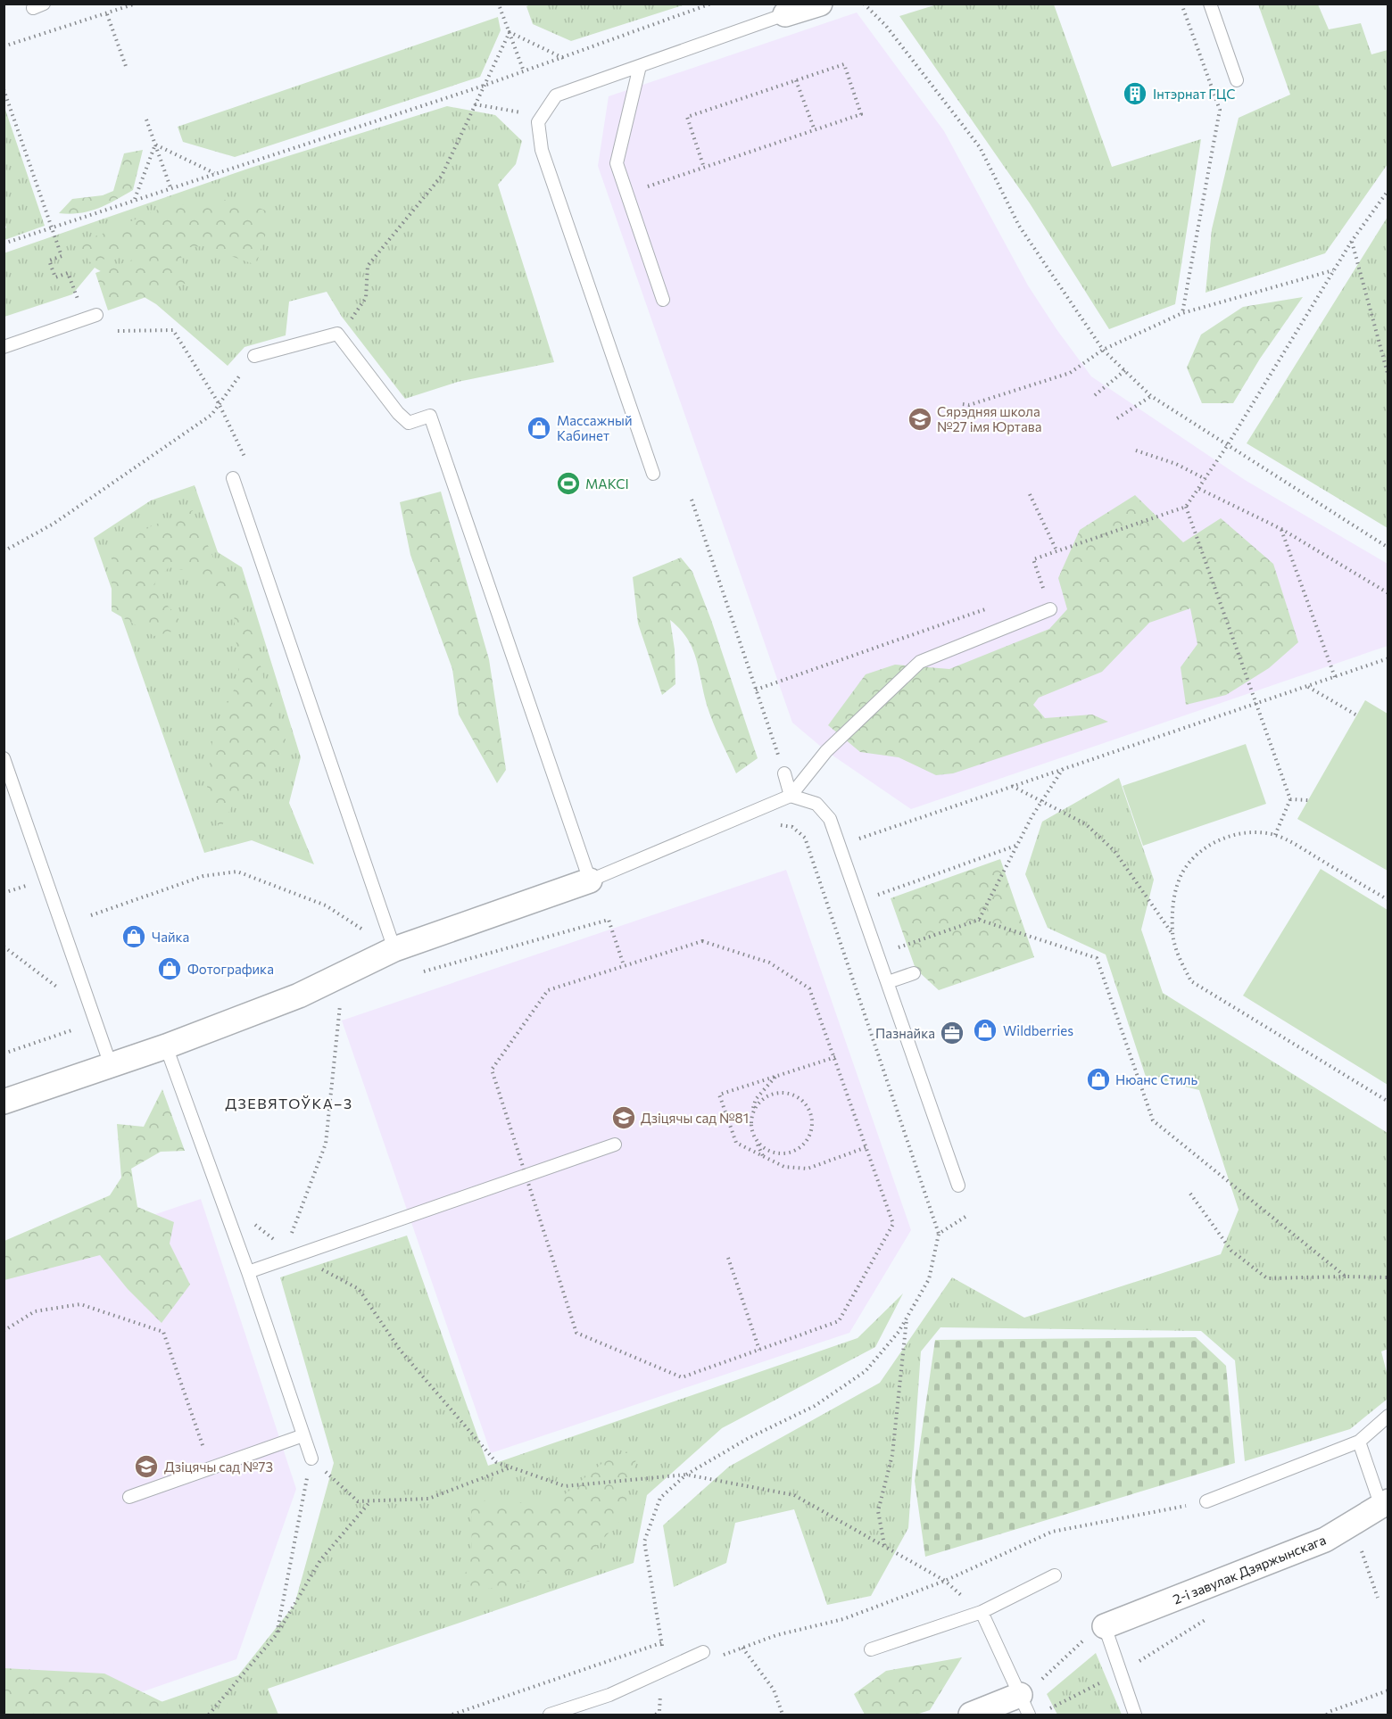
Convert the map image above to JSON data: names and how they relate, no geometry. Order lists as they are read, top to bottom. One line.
{"streets":{"street":["2-і завулак Дзяржынскага"]},"districts":["ДЗЕВЯТОЎКА–3"],"places":{"building":["Інтэрнат ГЦС"],"school or university":["Сярэдняя школа №27 імя Юртава","Дзіцячы сад №81","Дзіцячы сад №73"],"shop":["Массажный Кабинет","Чайка","Фотографика","Wildberries","Нюанс Стиль"],"sports":["МАКСІ"],"office":["Пазнайка"]}}
